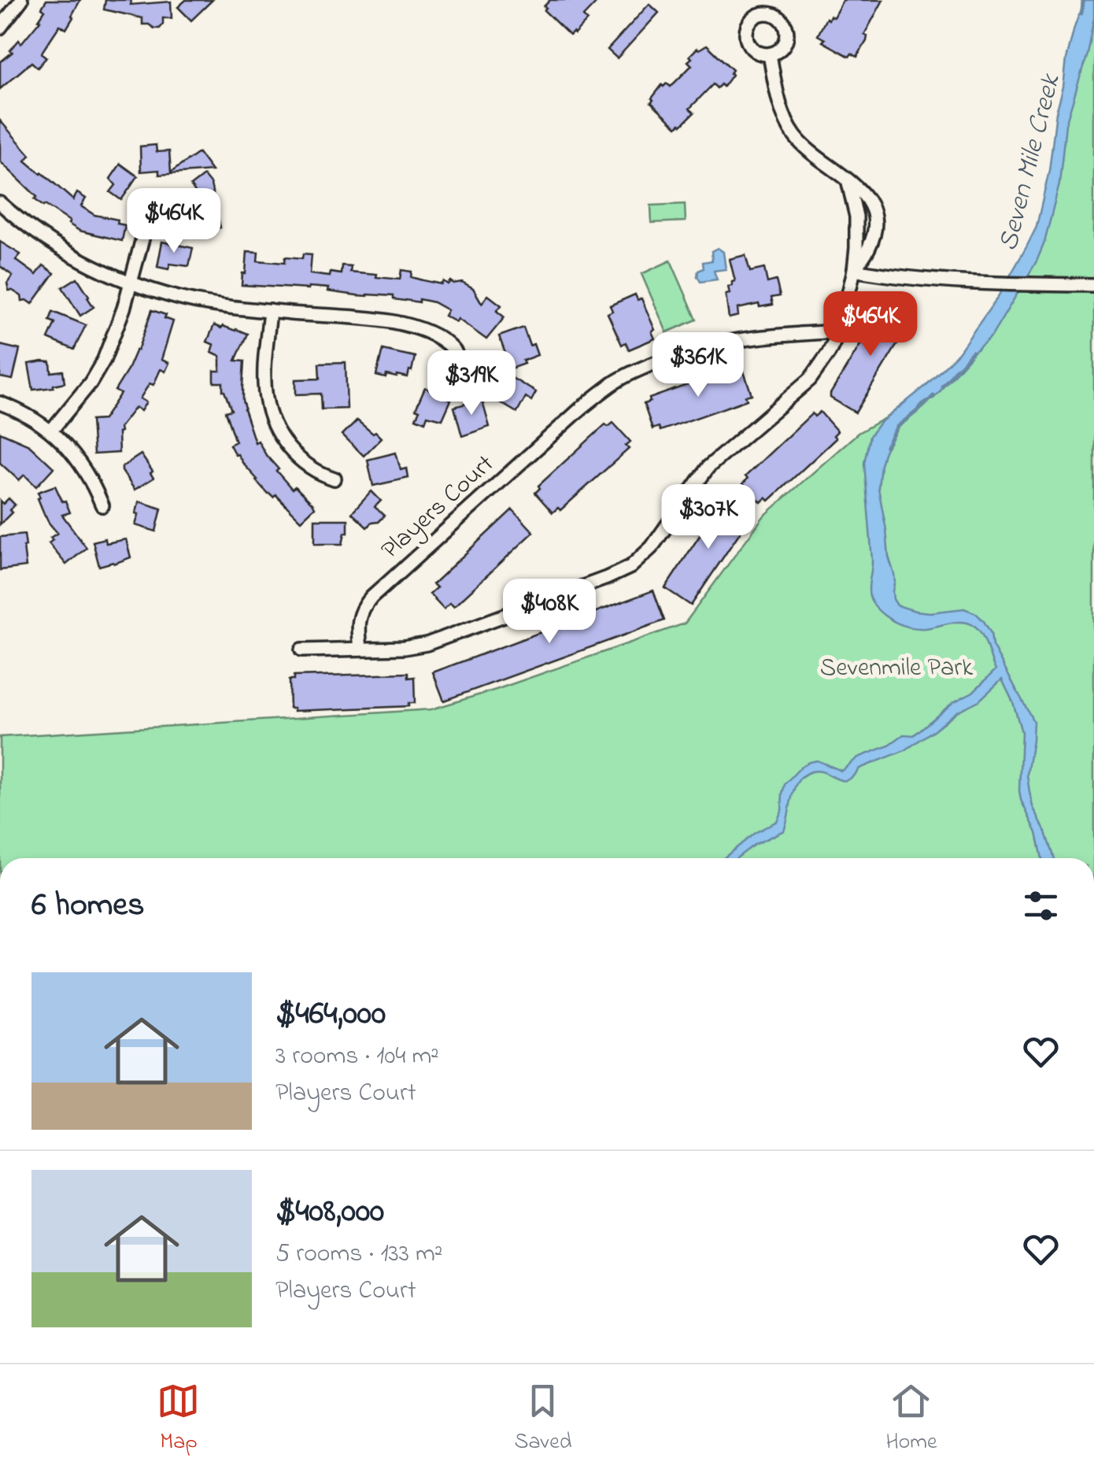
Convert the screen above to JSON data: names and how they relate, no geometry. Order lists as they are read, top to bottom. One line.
{"streets":{"street":["Players Court"]},"water":["Seven Mile Creek"],"parks":["Sevenmile Park"],"page":{"price":["$464K","$464K","$361K","$319K","$307K","$408K"],"heading":"6 homes","list":[{"name":"$464,000","note":"3 rooms · 104 m² · Players Court"},{"name":"$408,000","note":"5 rooms · 133 m² · Players Court"}],"tabs":["Map","Saved","Home"]}}
